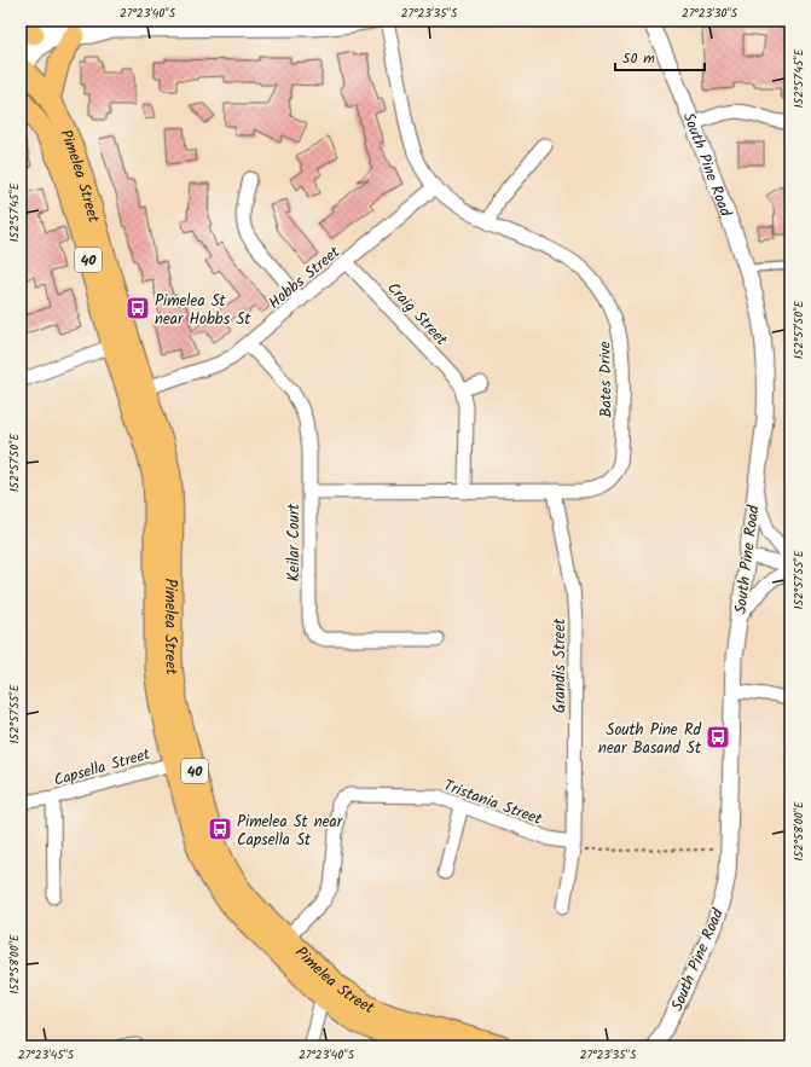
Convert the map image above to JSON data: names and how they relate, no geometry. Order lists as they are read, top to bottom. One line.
{"streets":{"main road":["Pimelea Street","40"],"street":["South Pine Road","Hobbs Street","Craig Street","Bates Drive","Keilar Court","Grandis Street","Capsella Street","Tristania Street"]},"crossings":[["Pimelea Street","Hobbs Street"],["Pimelea Street","Capsella Street"],["Pimelea Street","Tristania Street"],["Hobbs Street","Craig Street"],["Hobbs Street","Bates Drive"],["Hobbs Street","Keilar Court"],["Craig Street","Bates Drive"],["Bates Drive","Keilar Court"],["Bates Drive","Grandis Street"],["Grandis Street","Tristania Street"]],"places":{"bus stop":["Pimelea St near Hobbs St","South Pine Rd near Basand St","Pimelea St near Capsella St"]},"scale_bar":"50 m","coordinates":["27°23'40\"S","27°23'35\"S","27°23'30\"S","152°57'45\"E","152°57'50\"E","152°57'55\"E","152°58'00\"E","27°23'45\"S"]}
